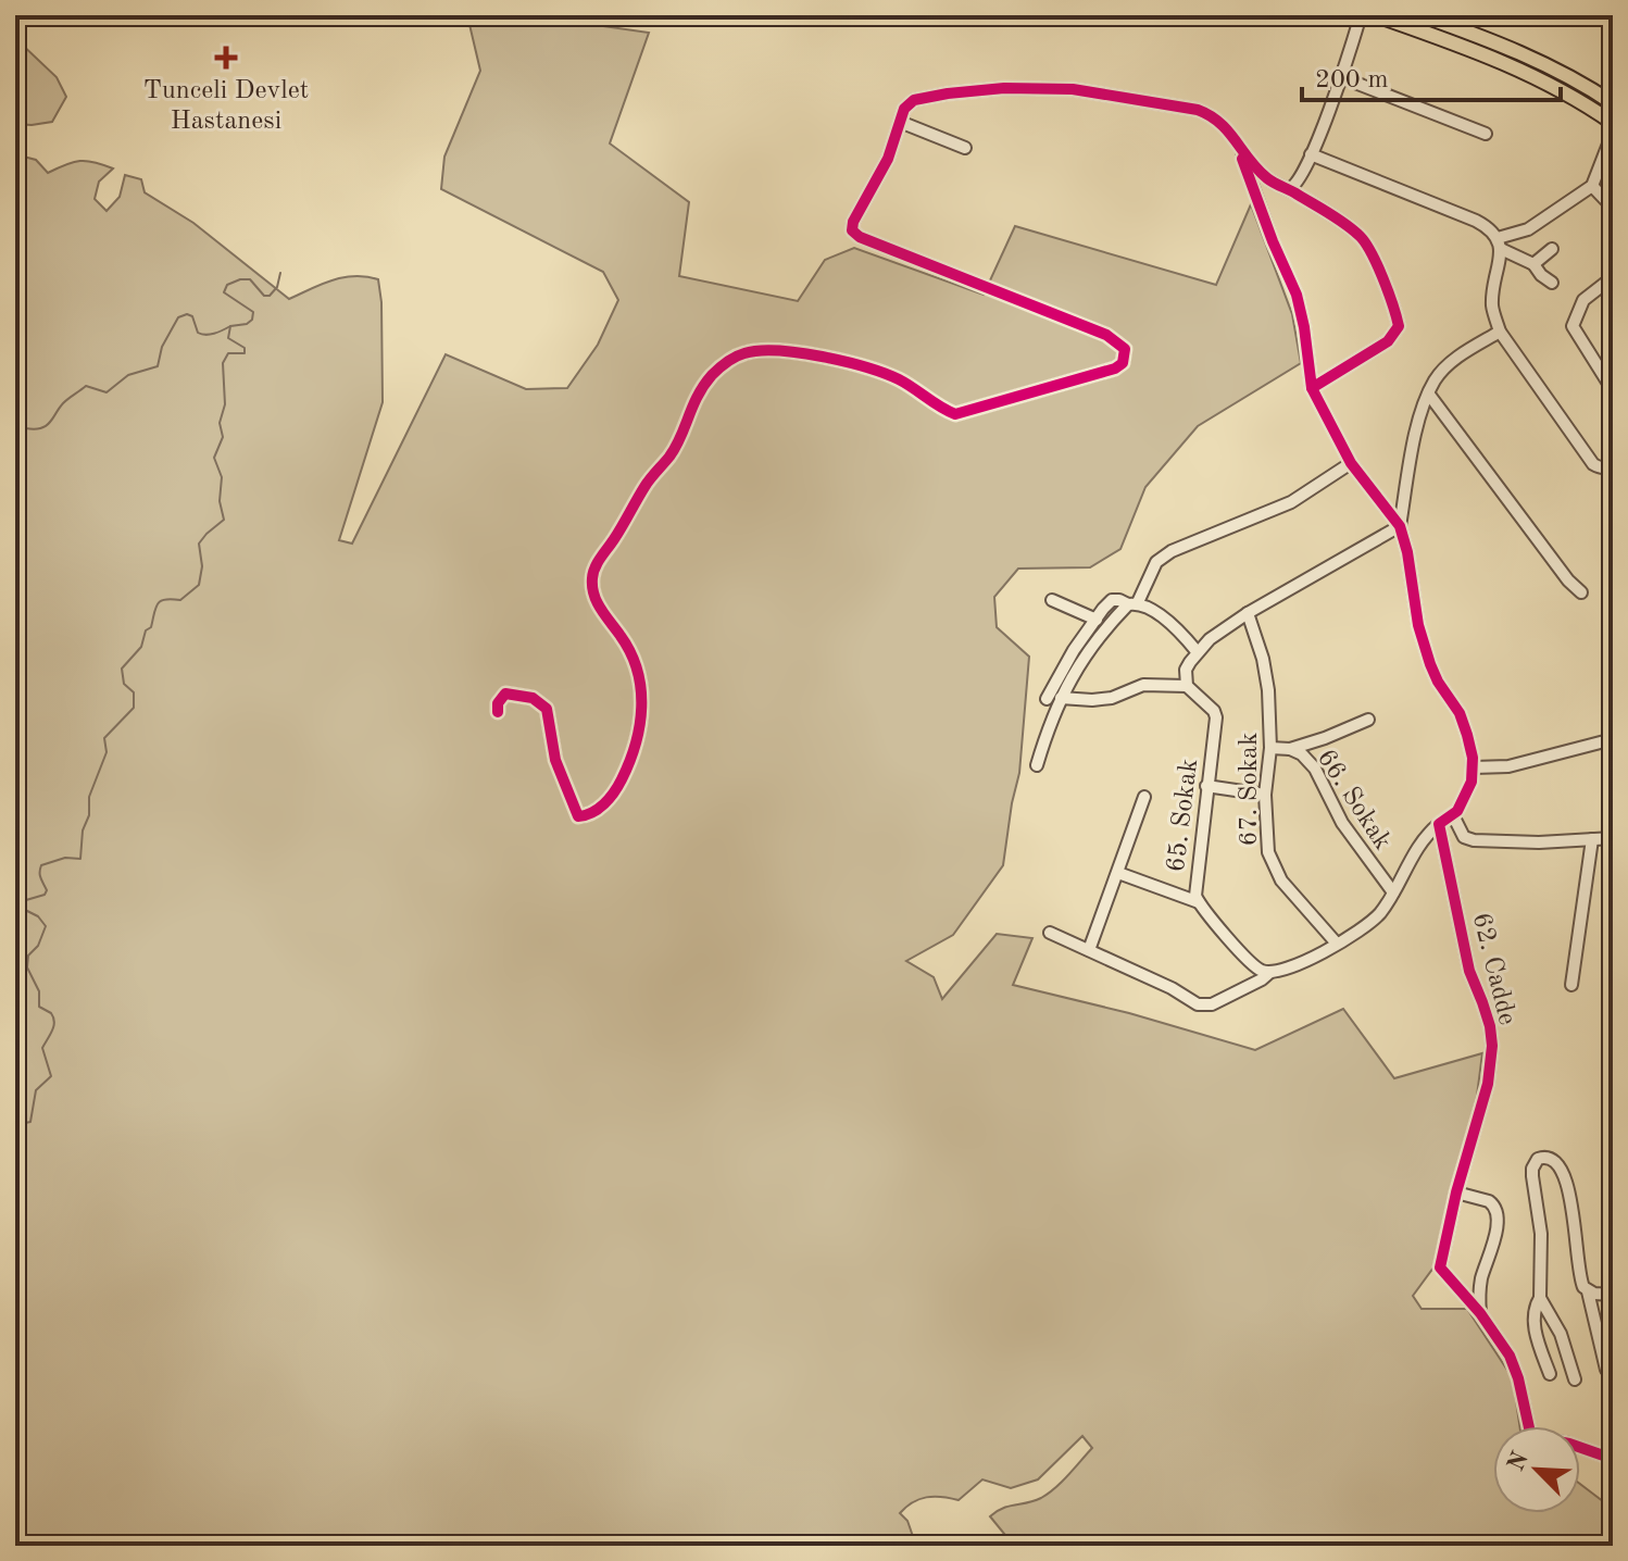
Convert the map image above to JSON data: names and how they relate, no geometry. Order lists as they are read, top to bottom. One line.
{"streets":{"street":["67. Sokak","66. Sokak","65. Sokak","62. Cadde"]},"crossings":[["67. Sokak","66. Sokak"]],"places":{"health":["Tunceli Devlet Hastanesi"]},"scale_bar":"200 m","north":"top left"}
